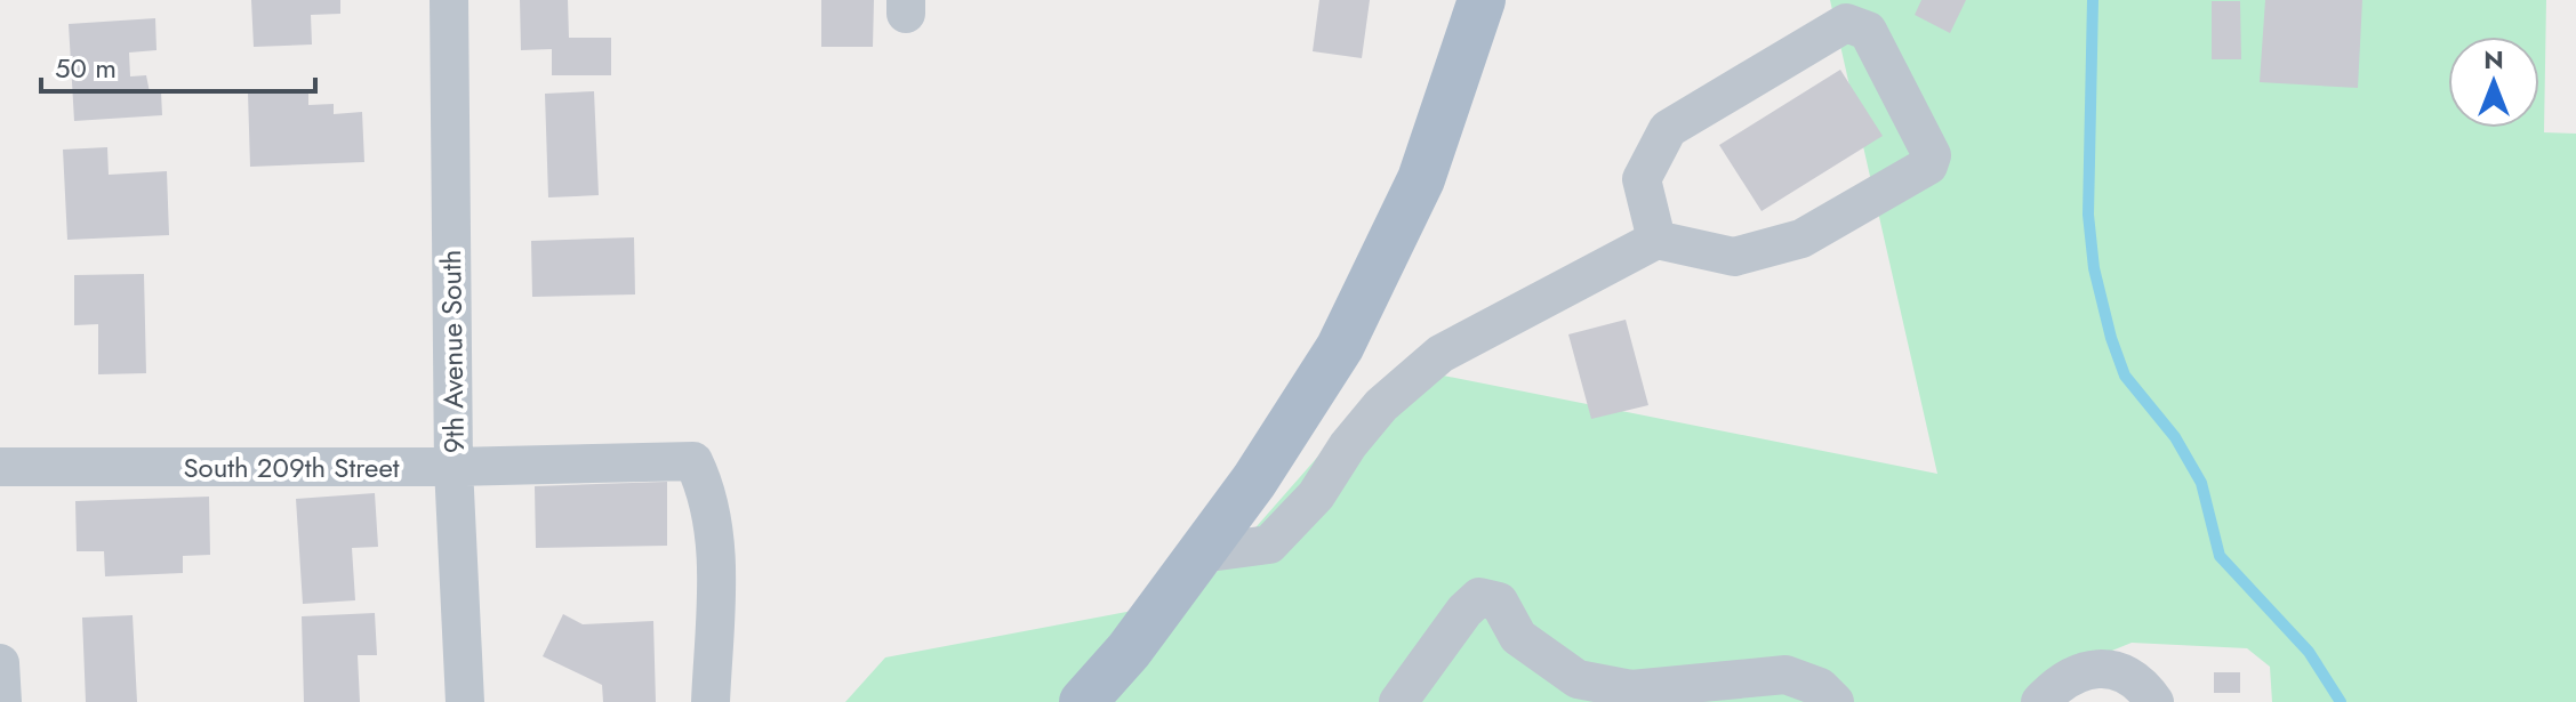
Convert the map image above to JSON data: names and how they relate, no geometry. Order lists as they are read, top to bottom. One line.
{"streets":{"street":["9th Avenue South","South 209th Street"]},"crossings":[["9th Avenue South","South 209th Street"]],"scale_bar":"50 m","north":"top"}
